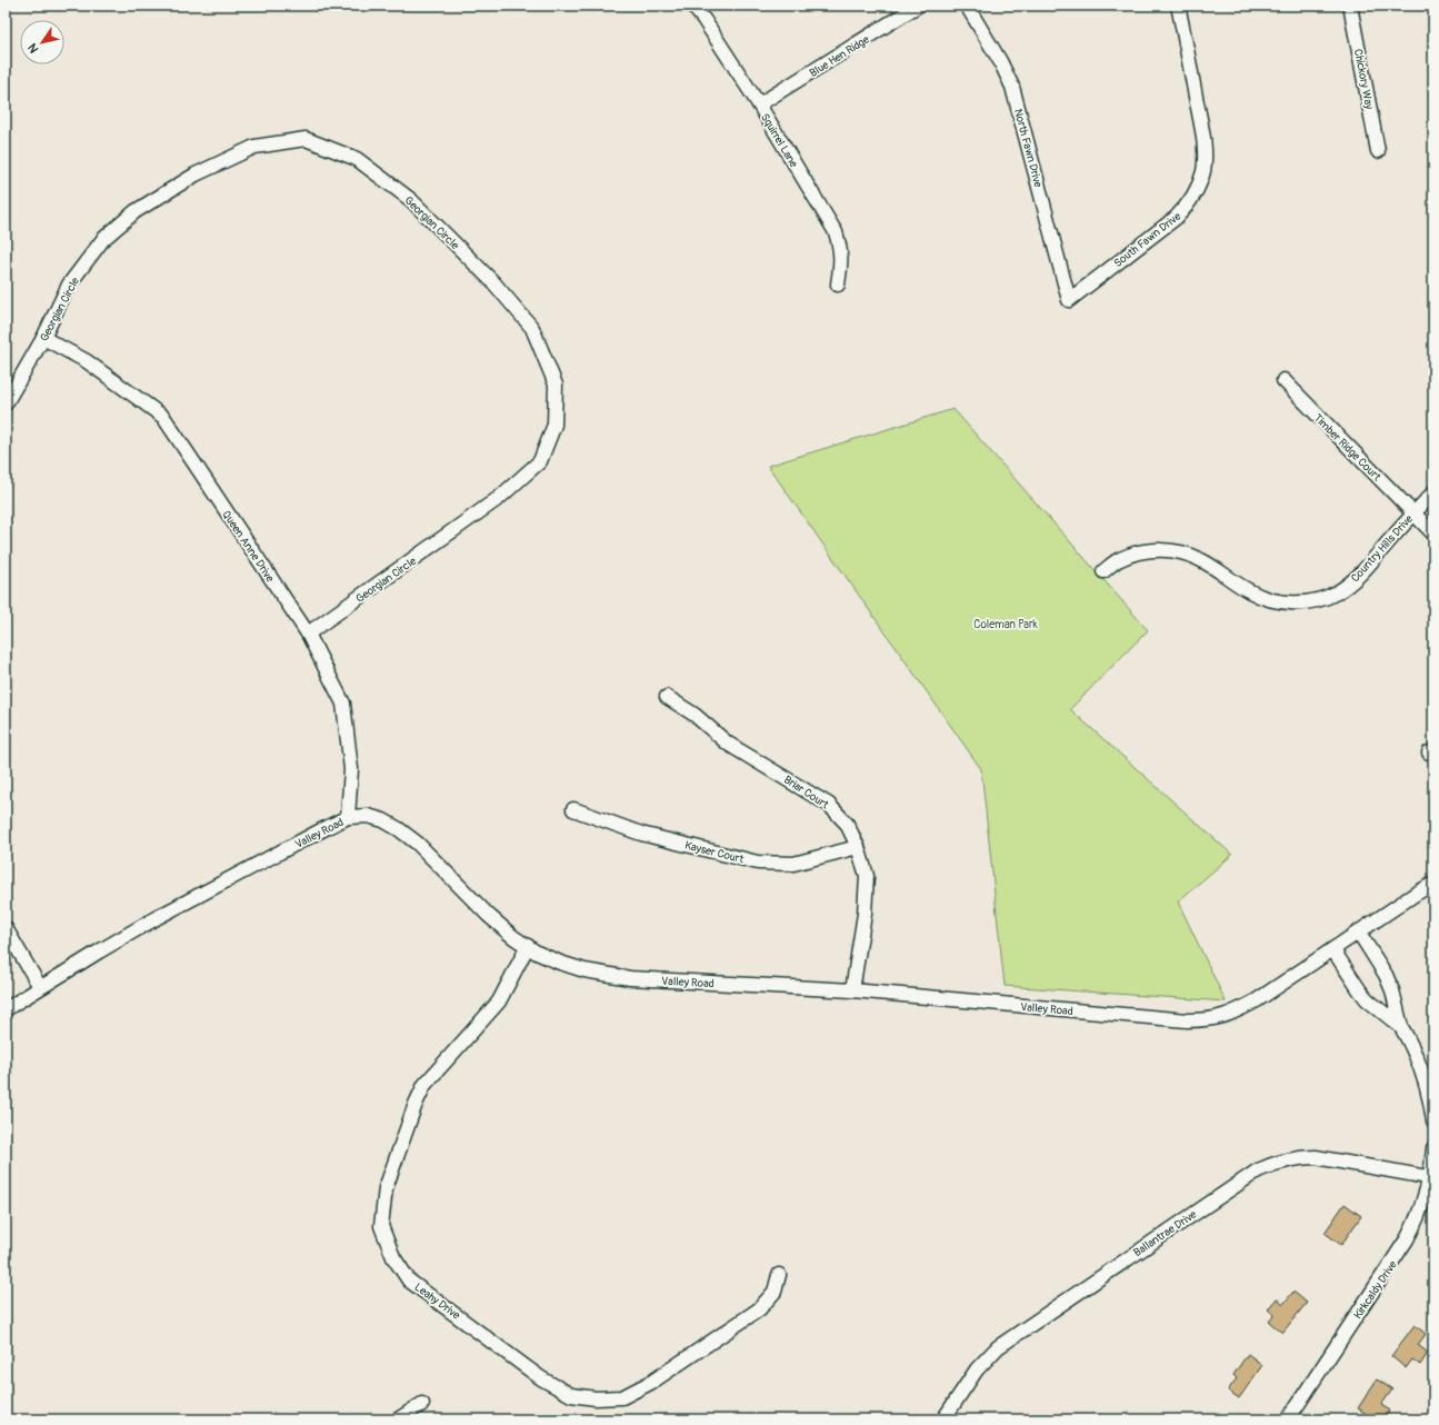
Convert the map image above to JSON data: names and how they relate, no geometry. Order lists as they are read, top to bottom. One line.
{"streets":{"street":["Blue Hen Ridge","Chickory Way","Squirrel Lane","North Fawn Drive","Georgian Circle","South Fawn Drive","Timber Ridge Court","Queen Anne Drive","Country Hills Drive","Briar Court","Valley Road","Kayser Court","Ballantrae Drive","Kirkcaldy Drive","Leahy Drive"]},"crossings":[["Blue Hen Ridge","Squirrel Lane"],["North Fawn Drive","South Fawn Drive"],["Georgian Circle","Queen Anne Drive"],["Timber Ridge Court","Country Hills Drive"],["Queen Anne Drive","Valley Road"],["Briar Court","Valley Road"],["Briar Court","Kayser Court"],["Valley Road","Leahy Drive"],["Ballantrae Drive","Kirkcaldy Drive"]],"parks":["Coleman Park"],"north":"bottom left"}
